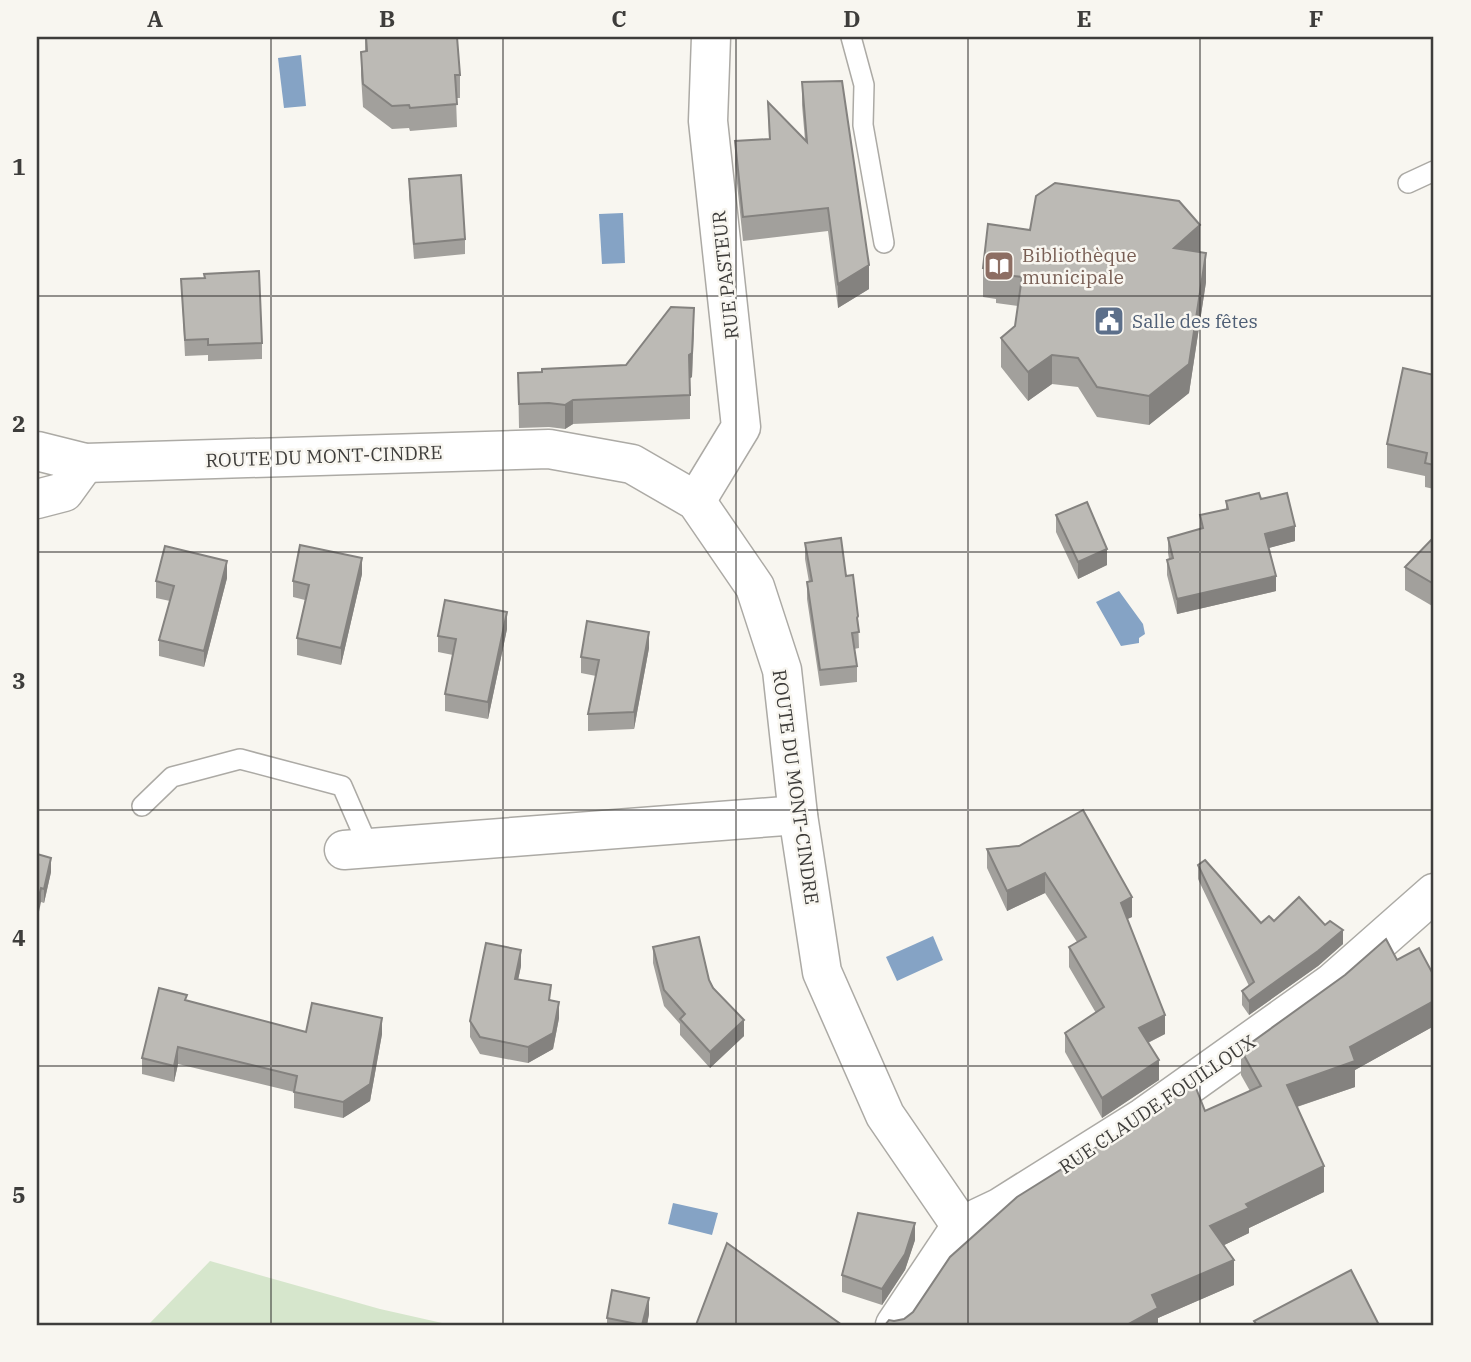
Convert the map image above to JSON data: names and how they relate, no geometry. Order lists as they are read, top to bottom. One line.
{"streets":{"street":["RUE PASTEUR","ROUTE DU MONT-CINDRE","RUE CLAUDE FOUILLOUX"]},"crossings":[["RUE PASTEUR","ROUTE DU MONT-CINDRE"],["ROUTE DU MONT-CINDRE","RUE CLAUDE FOUILLOUX"]],"places":{"library":["Bibliothèque municipale"],"public building":["Salle des fêtes"]},"grid":{"columns":["A","B","C","D","E","F"],"rows":["1","2","3","4","5"]}}
